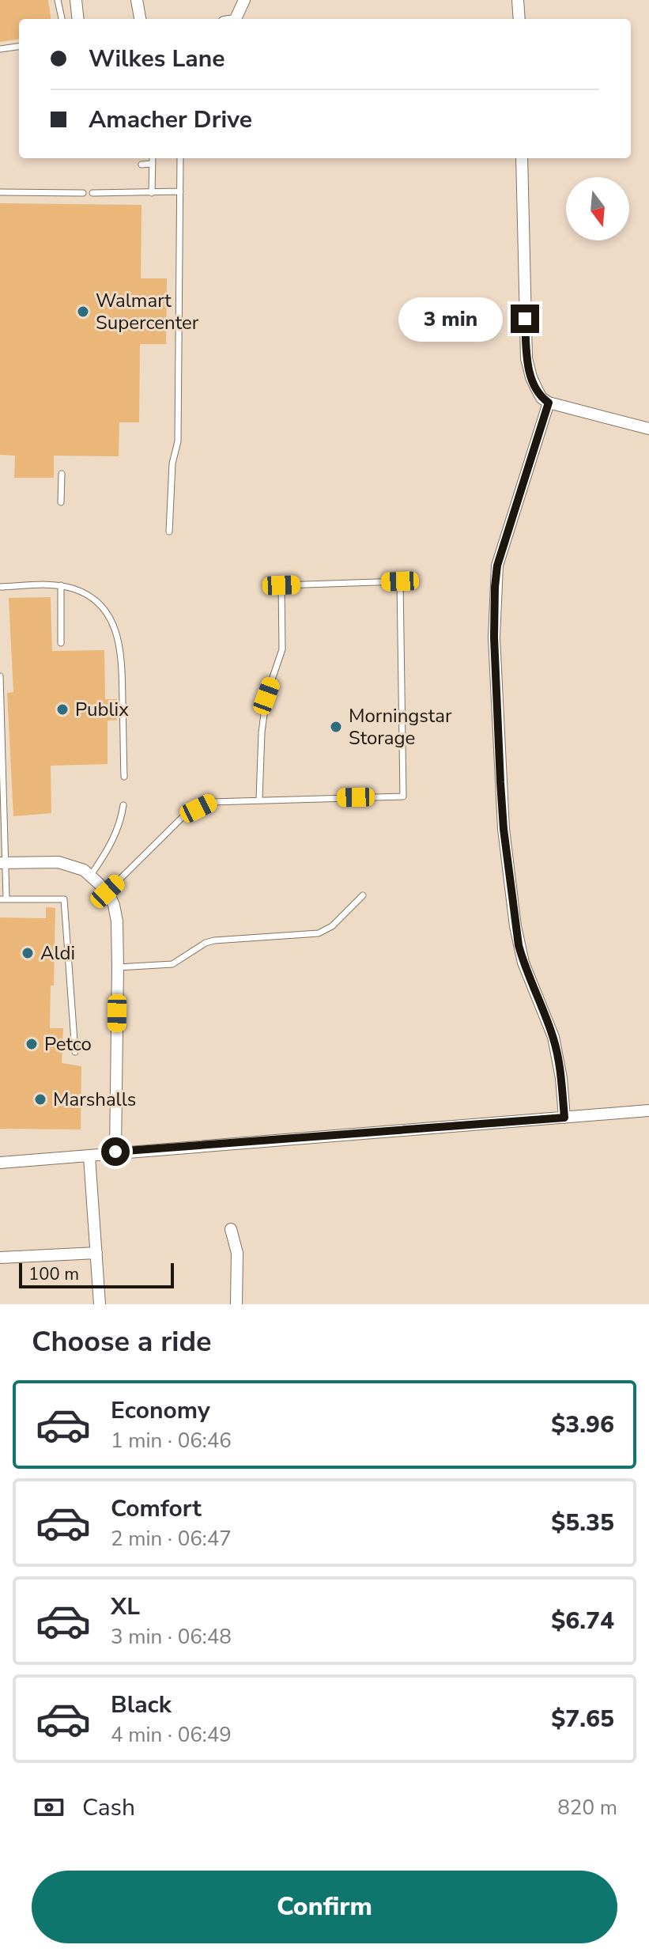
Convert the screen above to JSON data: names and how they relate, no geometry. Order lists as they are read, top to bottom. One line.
{"places":["Walmart Supercenter","Publix","Morningstar Storage","Aldi","Petco","Marshalls"],"scale_bar":"100 m","north":"bottom","page":{"banner":["Wilkes Lane","Amacher Drive"],"bubble":"3 min","scale":"100 m","heading":"Choose a ride","list":[{"name":"Economy","note":"1 min · 06:46","value":"$3.96"},{"name":"Comfort","note":"2 min · 06:47","value":"$5.35"},{"name":"XL","note":"3 min · 06:48","value":"$6.74"},{"name":"Black","note":"4 min · 06:49","value":"$7.65"}],"pay":["Cash","820 m"],"buttons":"Confirm"}}
